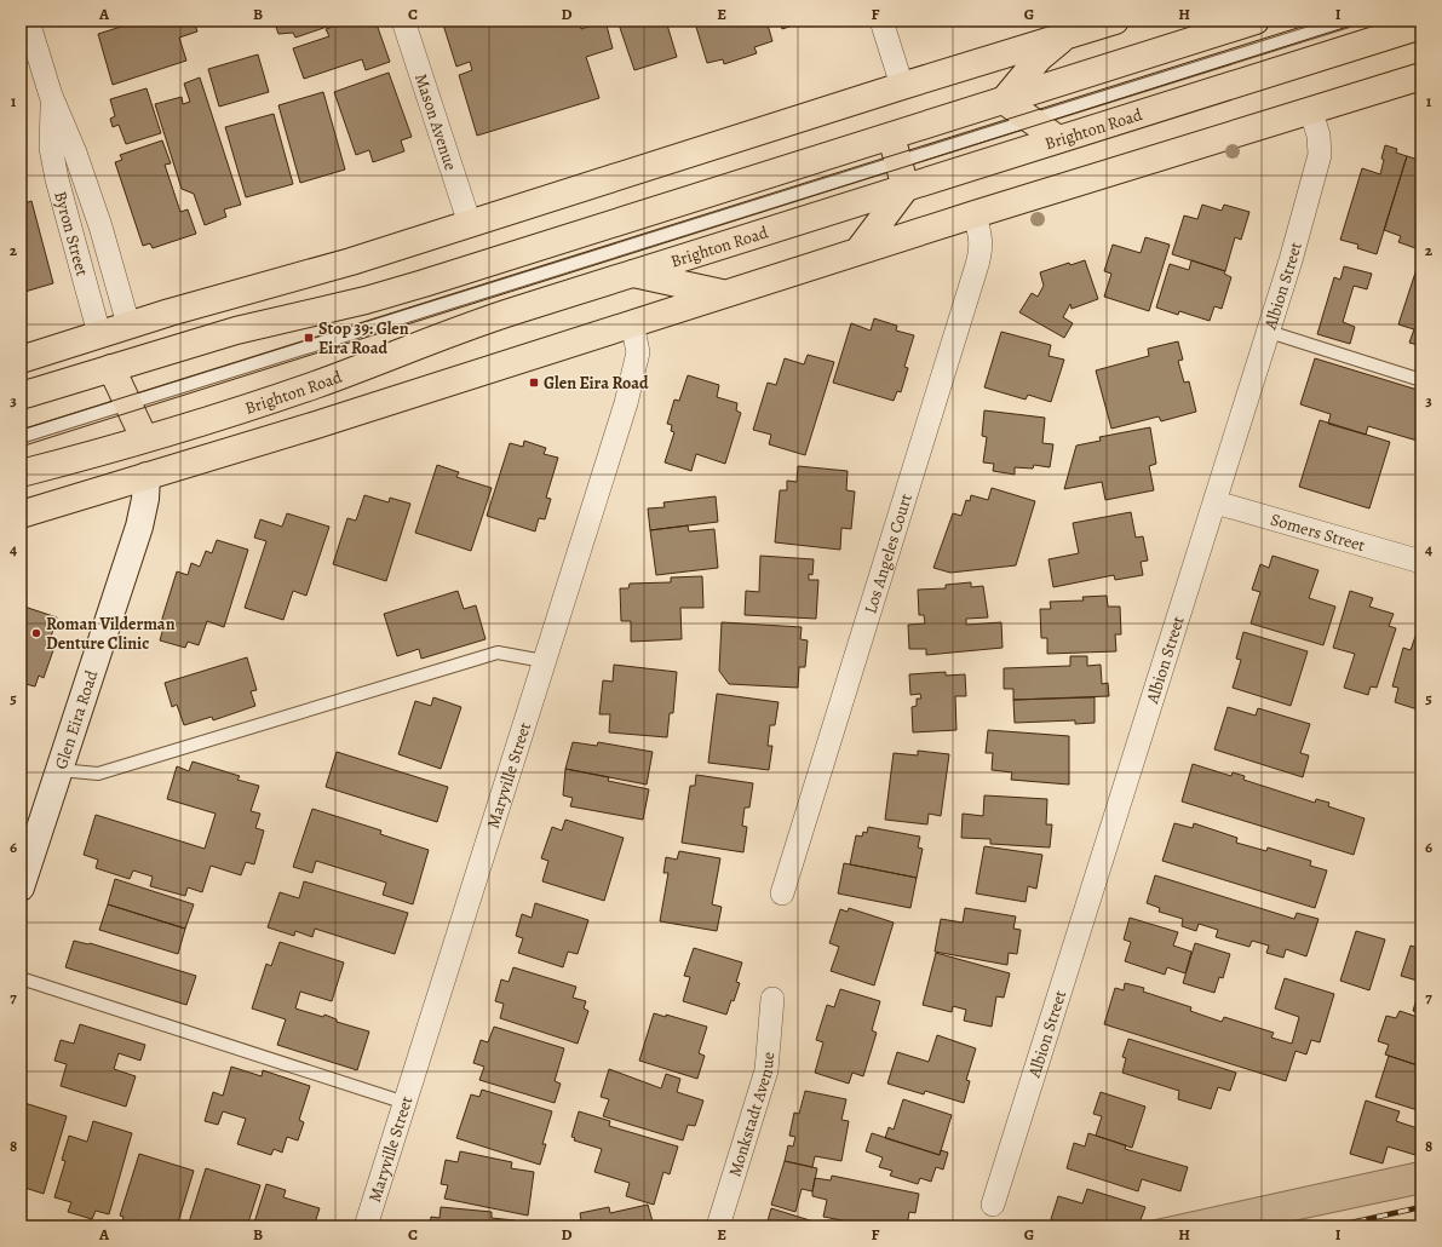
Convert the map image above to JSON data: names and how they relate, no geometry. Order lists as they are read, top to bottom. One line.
{"streets":{"main road":["Brighton Road","Byron Street","Glen Eira Road"],"street":["Mason Avenue","Albion Street","Somers Street","Los Angeles Court","Maryville Street","Monkstadt Avenue"]},"crossings":[["Brighton Road","Glen Eira Road"],["Byron Street","Glen Eira Road"],["Albion Street","Somers Street"]],"places":{"transit":["Stop 39: Glen Eira Road","Glen Eira Road"],"other":["Roman Vilderman Denture Clinic"]},"grid":{"columns":["A","B","C","D","E","F","G","H","I"],"rows":["1","2","3","4","5","6","7","8"]}}
